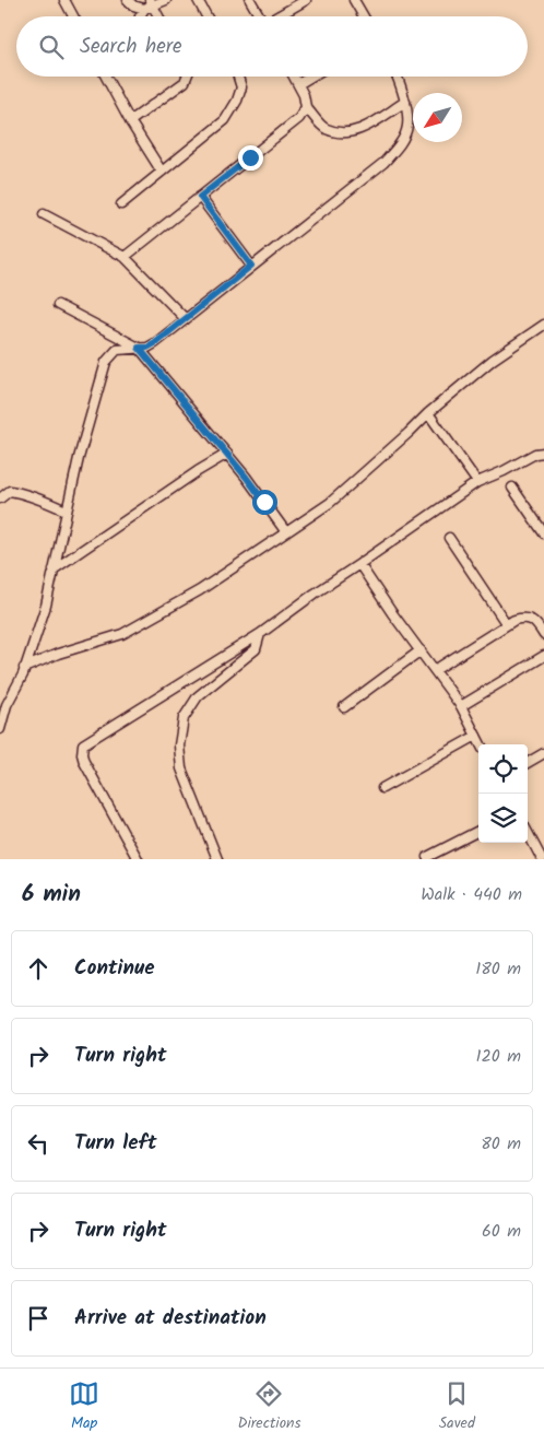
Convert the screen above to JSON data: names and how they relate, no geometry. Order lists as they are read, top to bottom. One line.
{"north":"bottom left","page":{"search":"Search here","heading":["6 min","Walk · 440 m"],"list":[["Continue","180 m"],["Turn right","120 m"],["Turn left","80 m"],["Turn right","60 m"],"Arrive at destination"],"nav":["Map","Directions","Saved"]}}
